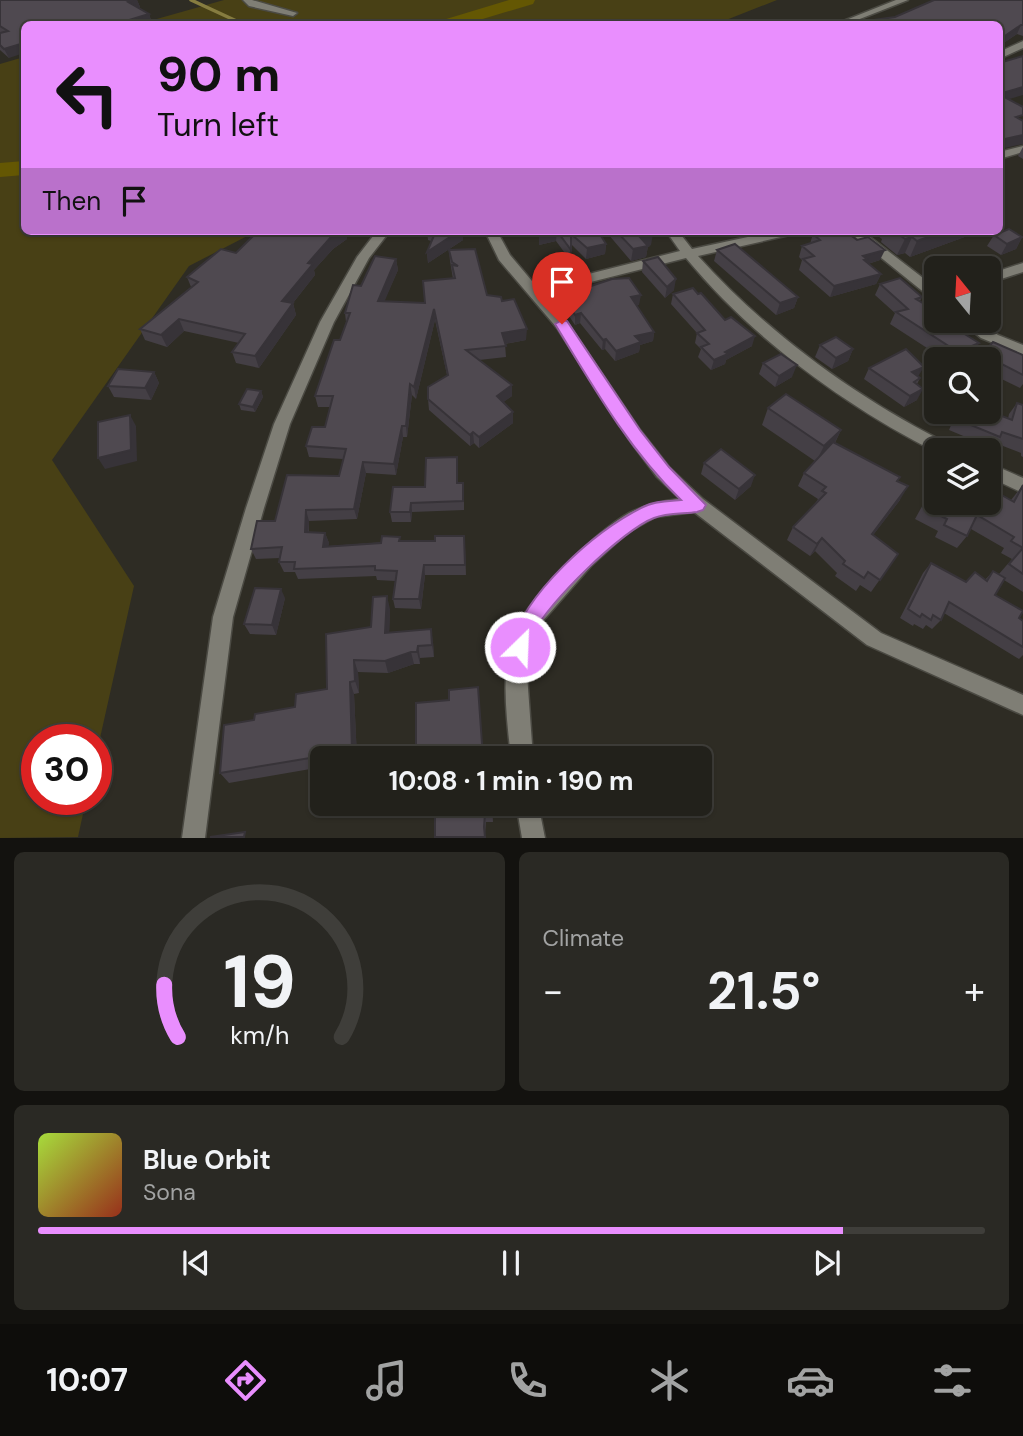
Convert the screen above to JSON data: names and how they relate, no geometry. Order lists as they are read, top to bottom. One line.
{"north":"top","page":{"turn":["90 m","Turn left"],"then":"Then","limit":"30","trip":"10:08 · 1 min · 190 m","tile":"Climate","heat":["−","21.5°","+"],"song":["Blue Orbit","Sona"],"tabs":"10:07","gauge":["19","km/h"]}}
